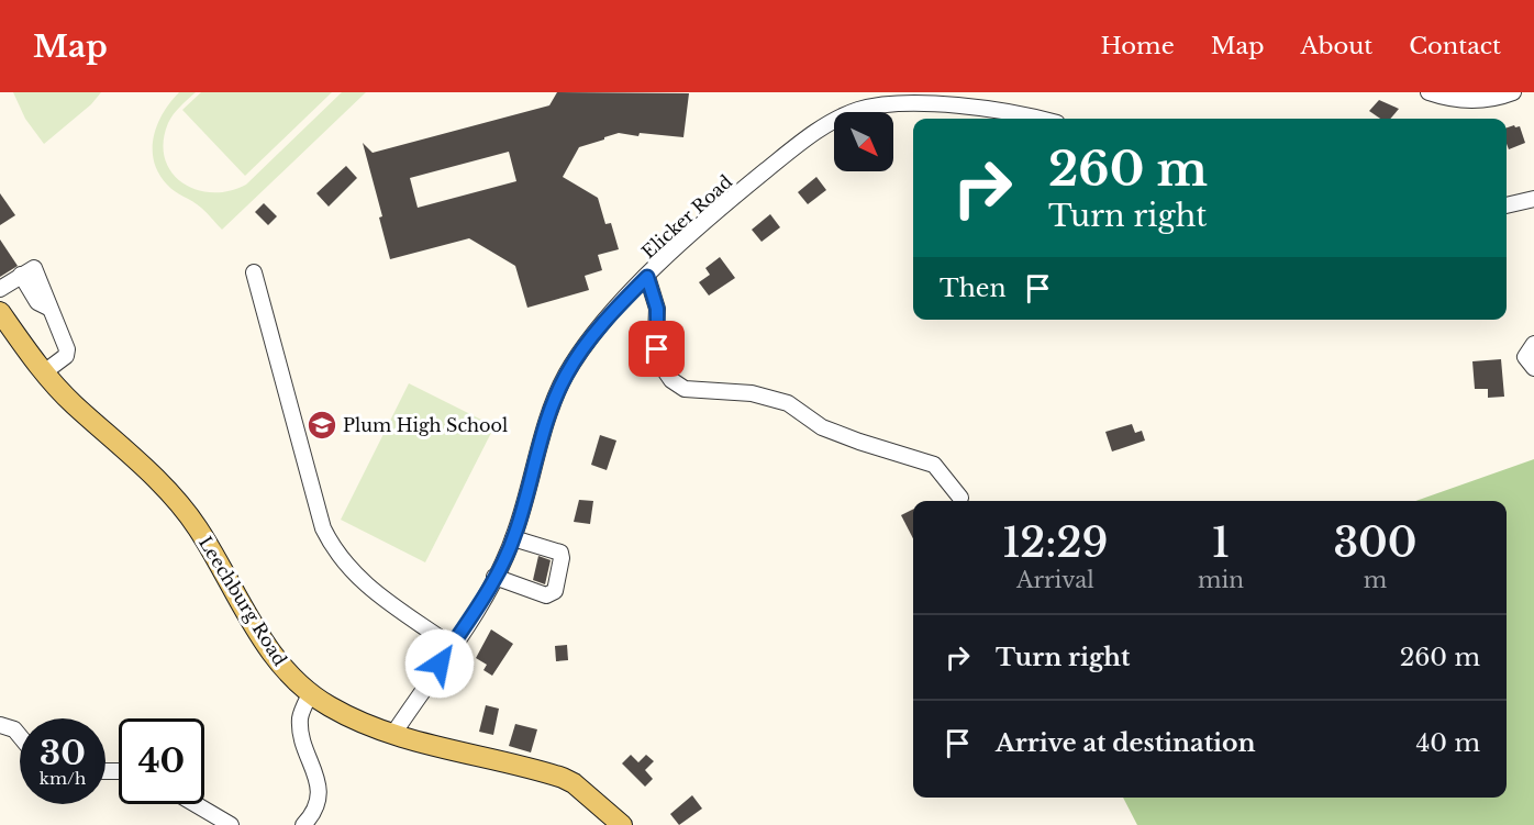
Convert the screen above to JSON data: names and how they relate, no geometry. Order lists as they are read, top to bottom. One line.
{"streets":{"main road":["Leechburg Road"],"street":["Elicker Road"]},"crossings":[["Elicker Road","Leechburg Road"]],"places":{"school or university":["Plum High School"]},"north":"bottom right","page":{"header":"Map","nav":["Home","Map","About","Contact"],"turn":["260 m","Turn right"],"then":"Then","eta":["12:29","Arrival","1","min","300","m"],"list":[{"name":"Turn right","value":"260 m"},{"name":"Arrive at destination","value":"40 m"}],"speed":"30 km/h","limit":"40"}}
